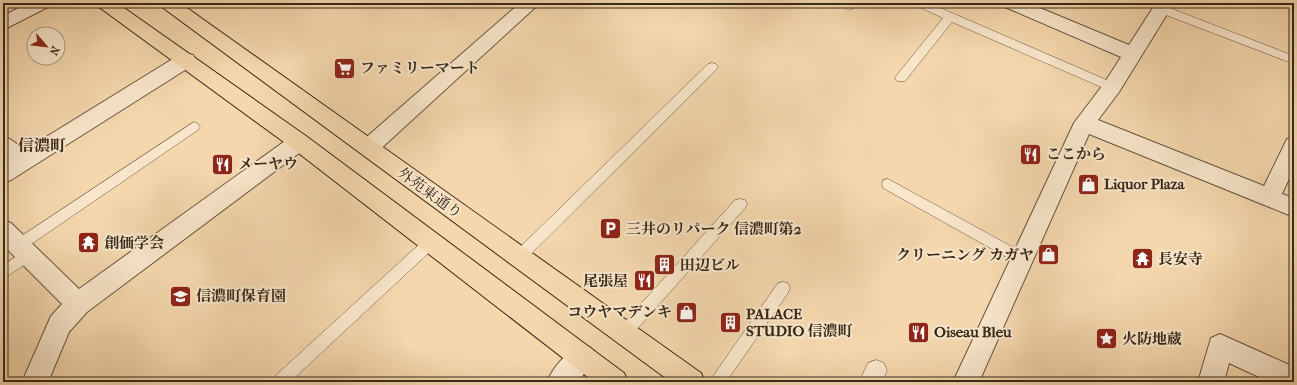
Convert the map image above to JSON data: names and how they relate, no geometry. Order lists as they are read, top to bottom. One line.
{"streets":{"main road":["外苑東通り"]},"districts":["信濃町"],"places":{"supermarket":["ファミリーマート"],"restaurant":["ここから","メーヤウ","尾張屋","Oiseau Bleu"],"shop":["Liquor Plaza","クリーニング カガヤ","コウヤマデンキ"],"parking":["三井のリパーク 信濃町第2"],"temple":["創価学会","長安寺"],"building":["田辺ビル","PALACE STUDIO 信濃町"],"school or university":["信濃町保育園"],"place":["火防地蔵"]},"north":"bottom right"}
